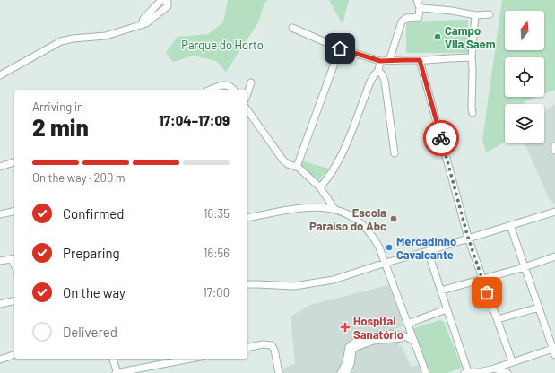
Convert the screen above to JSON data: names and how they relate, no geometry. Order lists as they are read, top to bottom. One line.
{"parks":["Parque do Horto"],"places":{"other":["Campo Vila Saem","Escola Paraíso do Abc","Mercadinho Cavalcante"],"health":["Hospital Sanatório"]},"north":"top","page":{"heading":["2 min","Arriving in","17:04–17:09"],"bar":"On the way · 200 m","list":[["Confirmed","16:35"],["Preparing","16:56"],["On the way","17:00"],"Delivered"]}}
